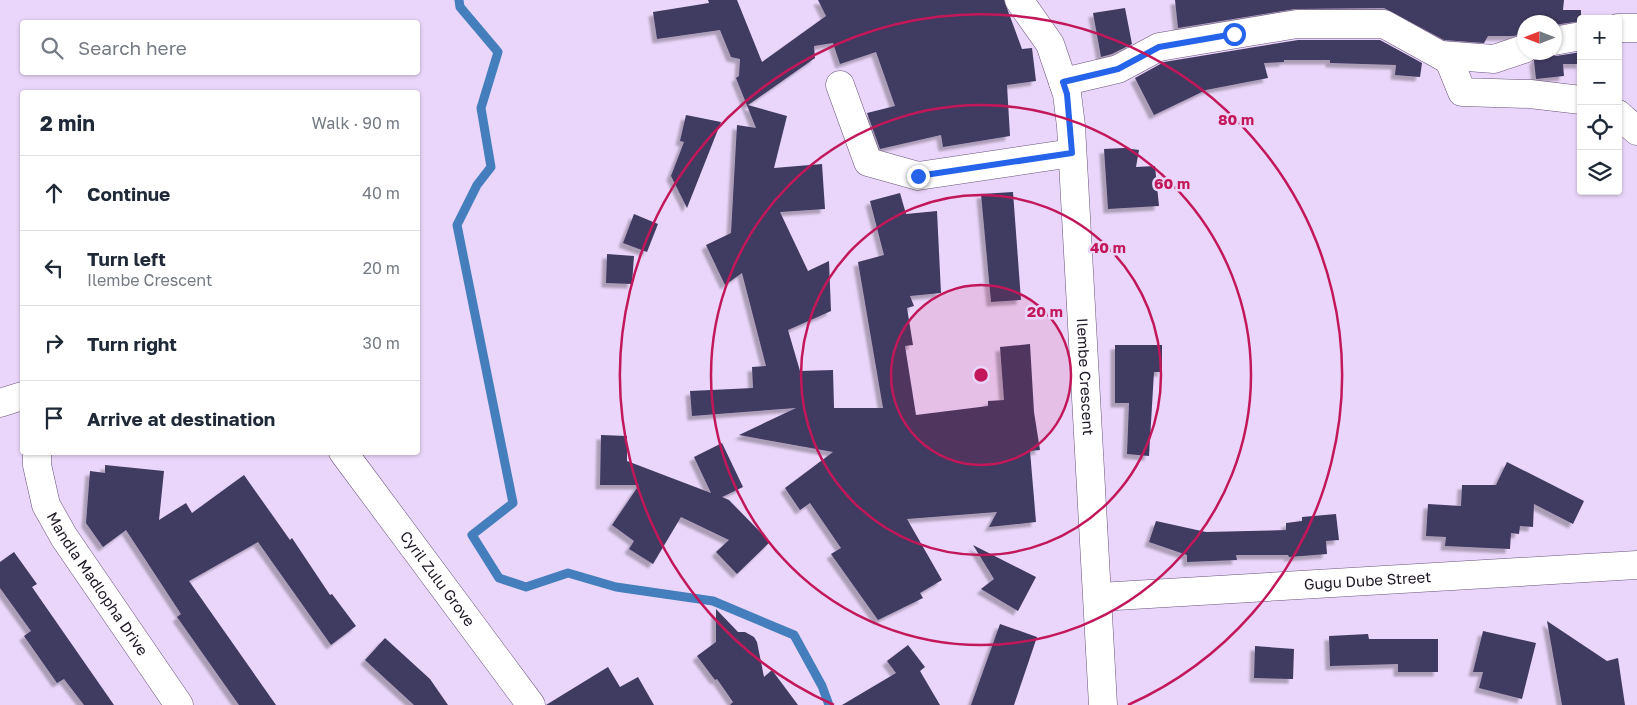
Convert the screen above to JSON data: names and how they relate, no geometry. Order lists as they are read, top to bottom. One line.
{"streets":{"street":["Ilembe Crescent","Cyril Zulu Grove","Gugu Dube Street","Mandla Madlopha Drive"]},"crossings":[["Ilembe Crescent","Gugu Dube Street"]],"north":"left","page":{"map_buttons":["+","−"],"search":"Search here","heading":["2 min","Walk · 90 m"],"list":[["Continue","40 m"],["Turn left","Ilembe Crescent","20 m"],["Turn right","30 m"],"Arrive at destination"]},"rings":["80 m","60 m","40 m","20 m"]}
